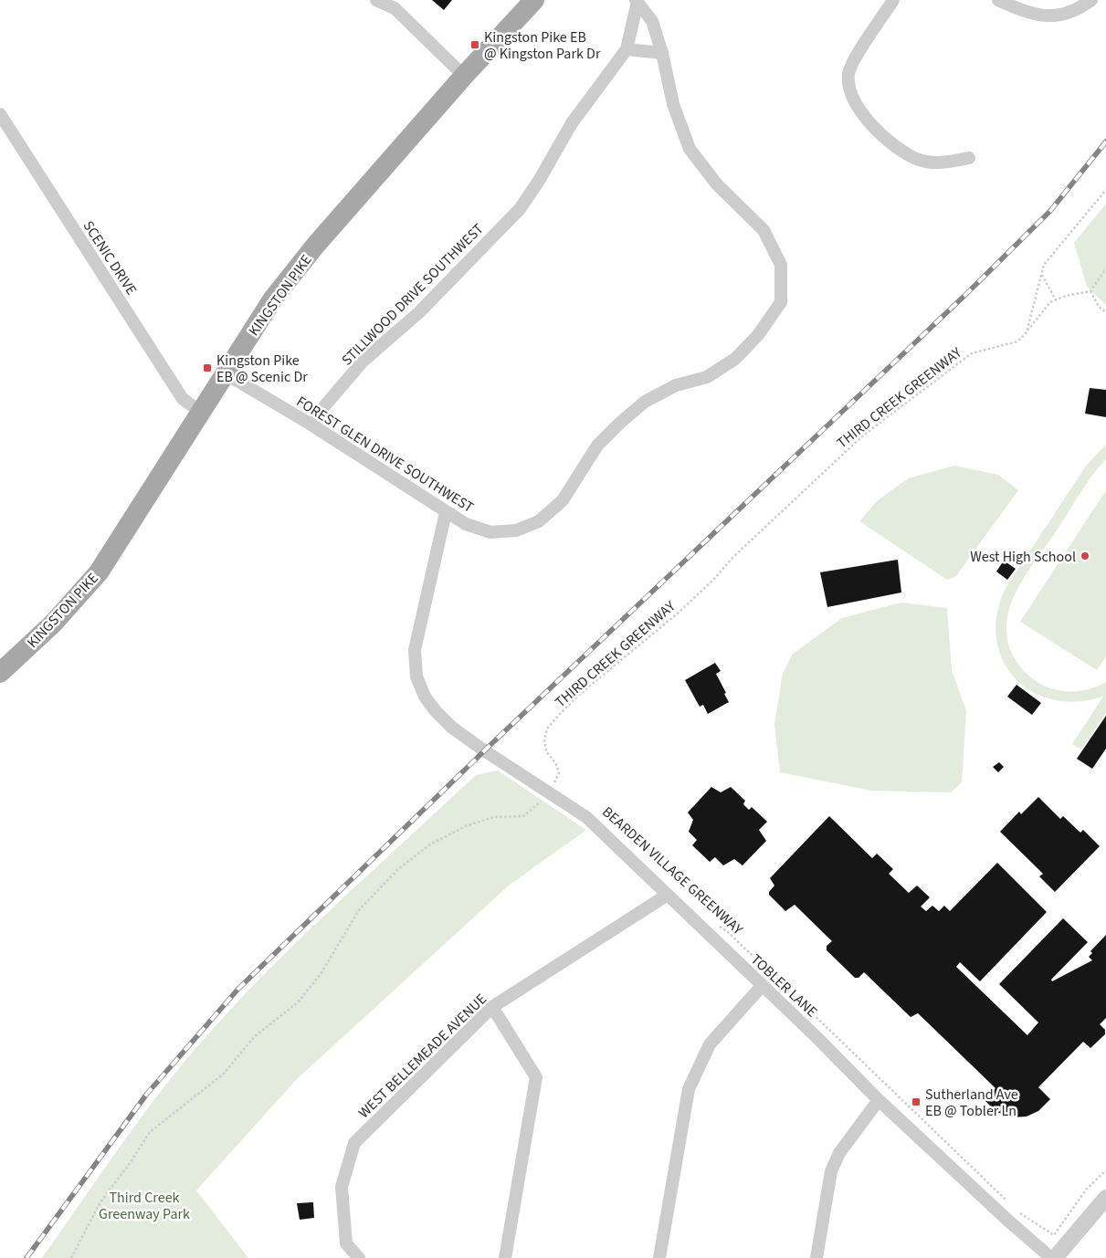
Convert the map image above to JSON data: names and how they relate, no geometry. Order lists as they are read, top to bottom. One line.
{"streets":{"main road":["KINGSTON PIKE"],"street":["SCENIC DRIVE","STILLWOOD DRIVE SOUTHWEST","FOREST GLEN DRIVE SOUTHWEST","TOBLER LANE","WEST BELLEMEADE AVENUE"],"path":["THIRD CREEK GREENWAY","BEARDEN VILLAGE GREENWAY"]},"crossings":[["SCENIC DRIVE","KINGSTON PIKE"],["STILLWOOD DRIVE SOUTHWEST","FOREST GLEN DRIVE SOUTHWEST"],["KINGSTON PIKE","FOREST GLEN DRIVE SOUTHWEST"],["FOREST GLEN DRIVE SOUTHWEST","TOBLER LANE"],["TOBLER LANE","WEST BELLEMEADE AVENUE"]],"parks":["Third Creek Greenway Park"],"places":{"transit":["Kingston Pike EB @ Kingston Park Dr","Kingston Pike EB @ Scenic Dr","Sutherland Ave EB @ Tobler Ln"],"other":["West High School"]}}
